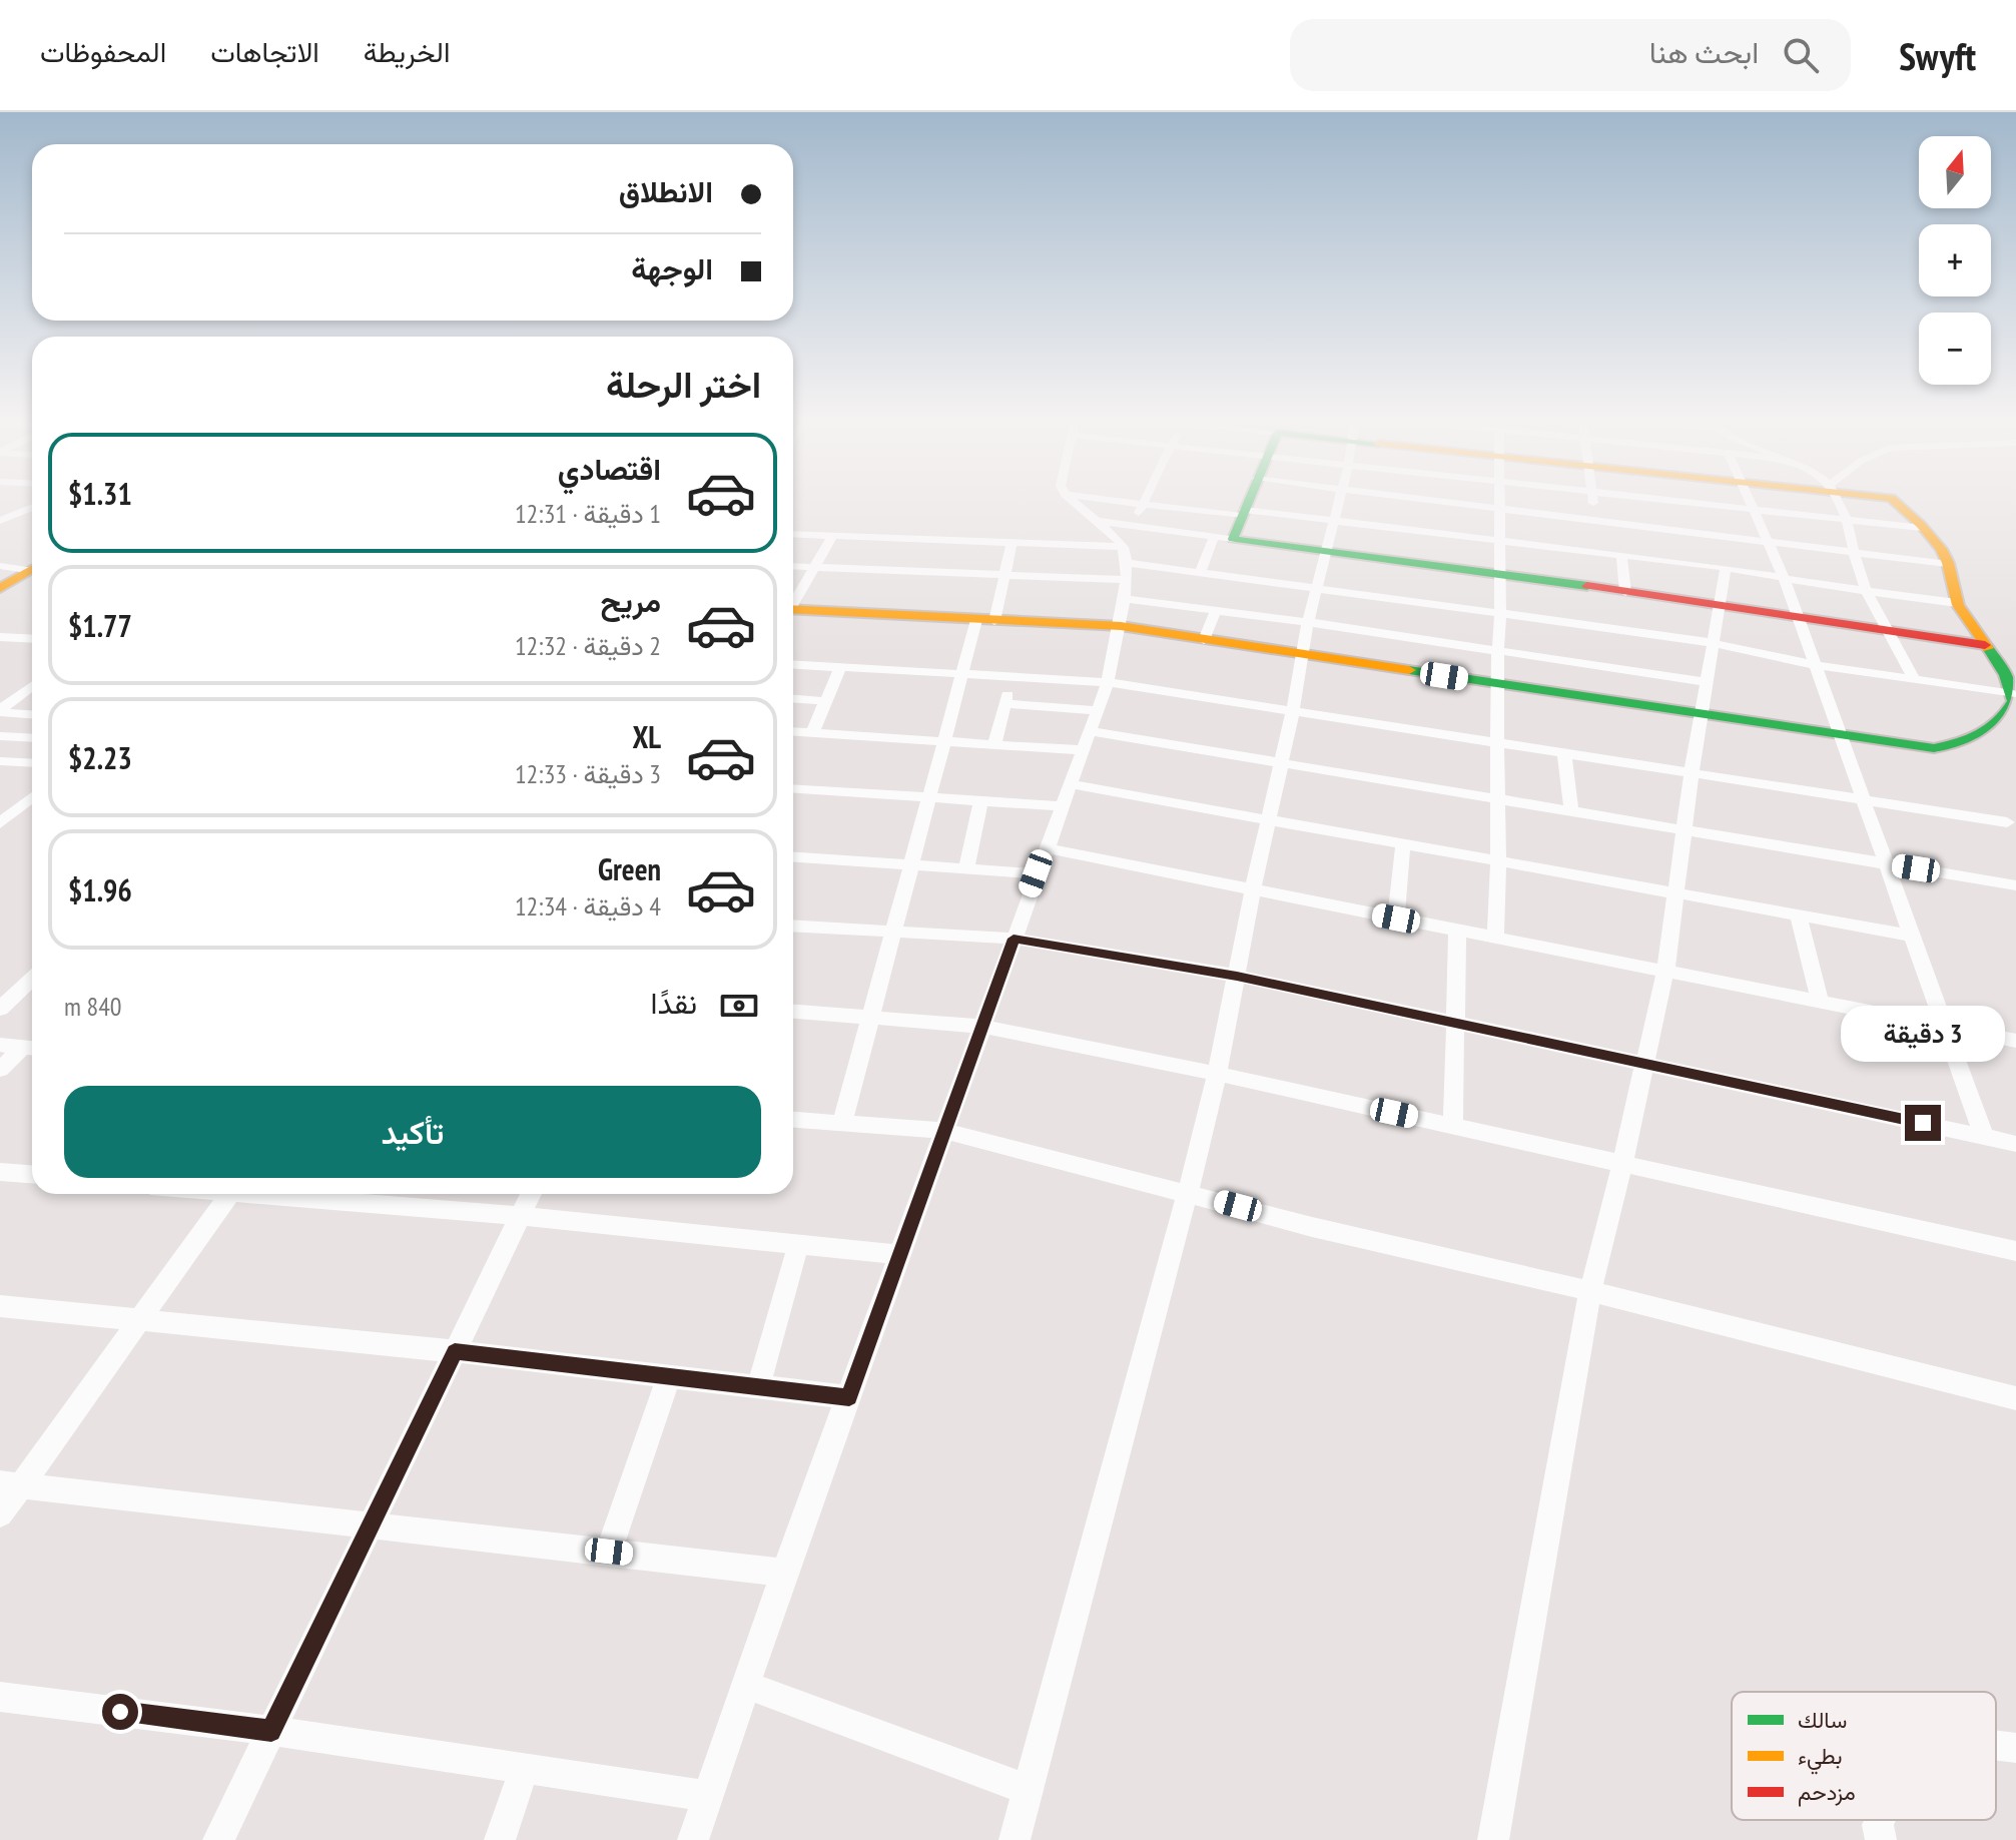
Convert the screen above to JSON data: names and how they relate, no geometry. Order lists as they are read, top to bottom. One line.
{"legend":["سالك","بطيء","مزدحم"],"north":"top","page":{"header":"Swyft","search":"ابحث هنا","nav":["الخريطة","الاتجاهات","المحفوظات"],"map_buttons":["+","−"],"banner":["الانطلاق","الوجهة"],"heading":"اختر الرحلة","list":[{"name":"اقتصادي","note":"1 دقيقة · 12:31","value":"$1.31"},{"name":"مريح","note":"2 دقيقة · 12:32","value":"$1.77"},{"name":"XL","note":"3 دقيقة · 12:33","value":"$2.23"},{"name":"Green","note":"4 دقيقة · 12:34","value":"$1.96"}],"pay":["نقدًا","840 m"],"bubble":"3 دقيقة","buttons":"تأكيد"}}
